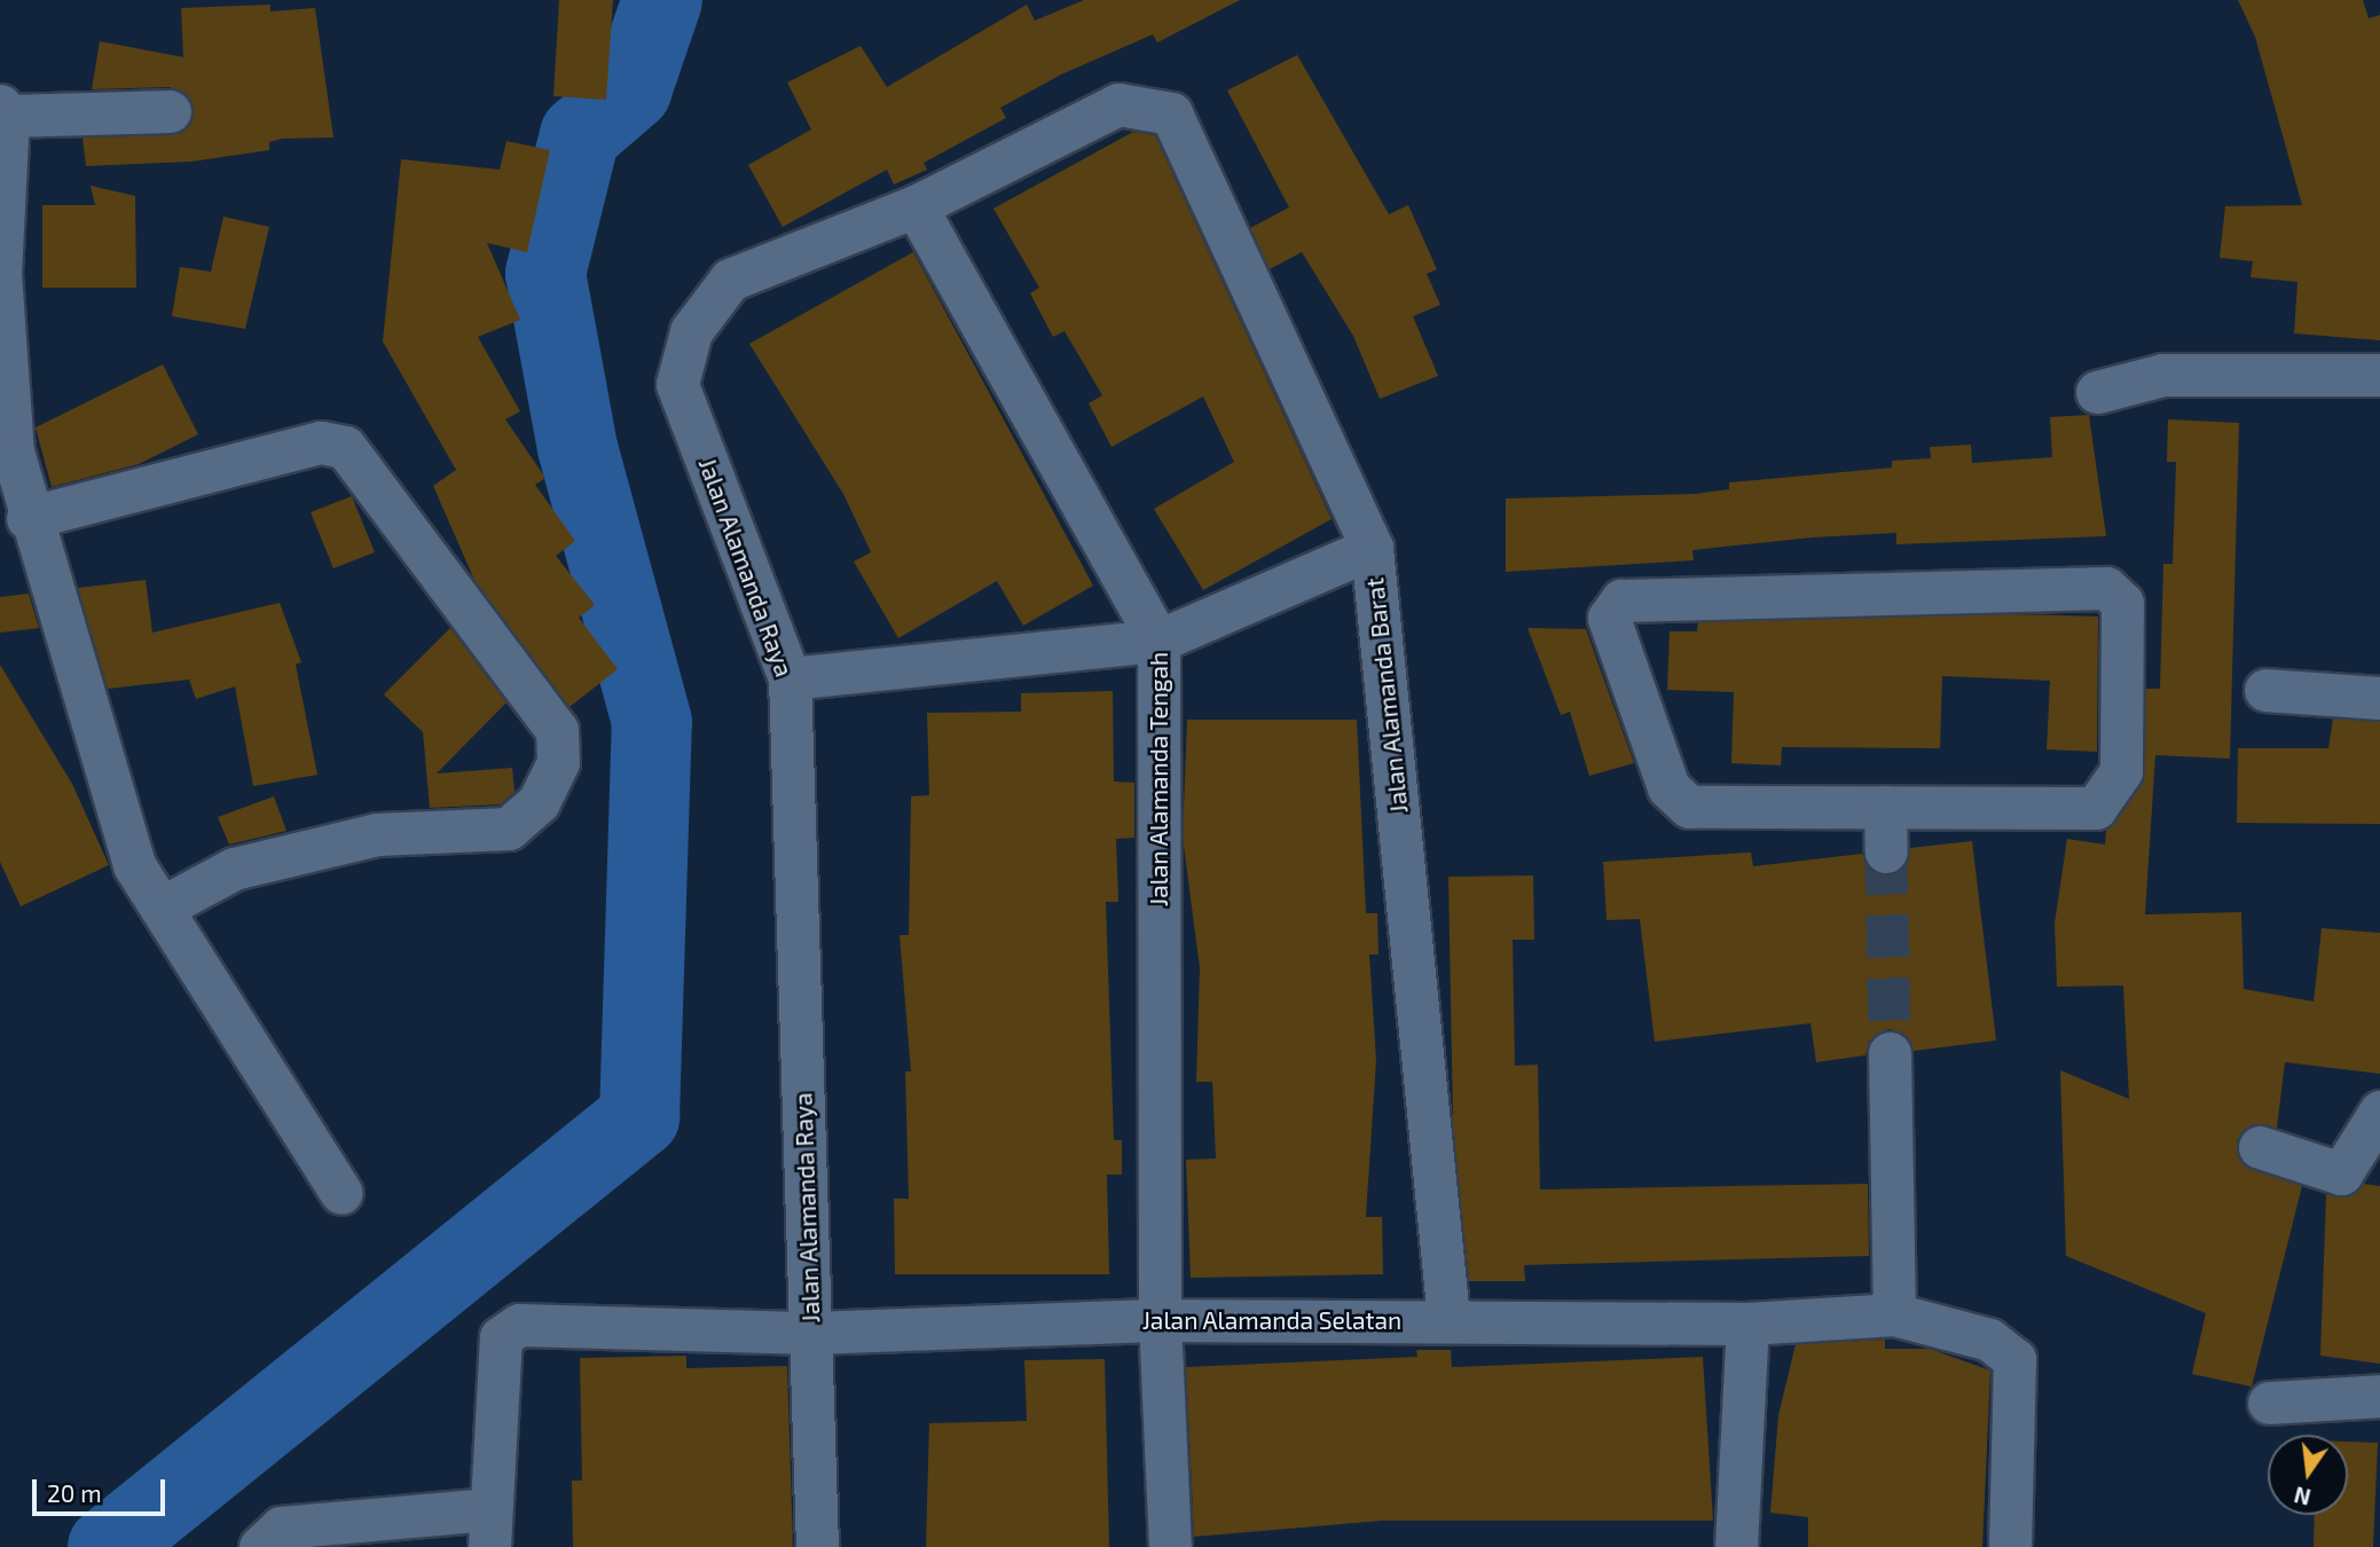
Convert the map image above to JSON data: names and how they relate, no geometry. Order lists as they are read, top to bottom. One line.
{"streets":{"street":["Jalan Alamanda Raya","Jalan Alamanda Barat","Jalan Alamanda Tengah","Jalan Alamanda Selatan"]},"crossings":[["Jalan Alamanda Raya","Jalan Alamanda Barat"],["Jalan Alamanda Raya","Jalan Alamanda Tengah"],["Jalan Alamanda Raya","Jalan Alamanda Selatan"],["Jalan Alamanda Barat","Jalan Alamanda Selatan"],["Jalan Alamanda Tengah","Jalan Alamanda Selatan"]],"scale_bar":"20 m","north":"bottom"}
